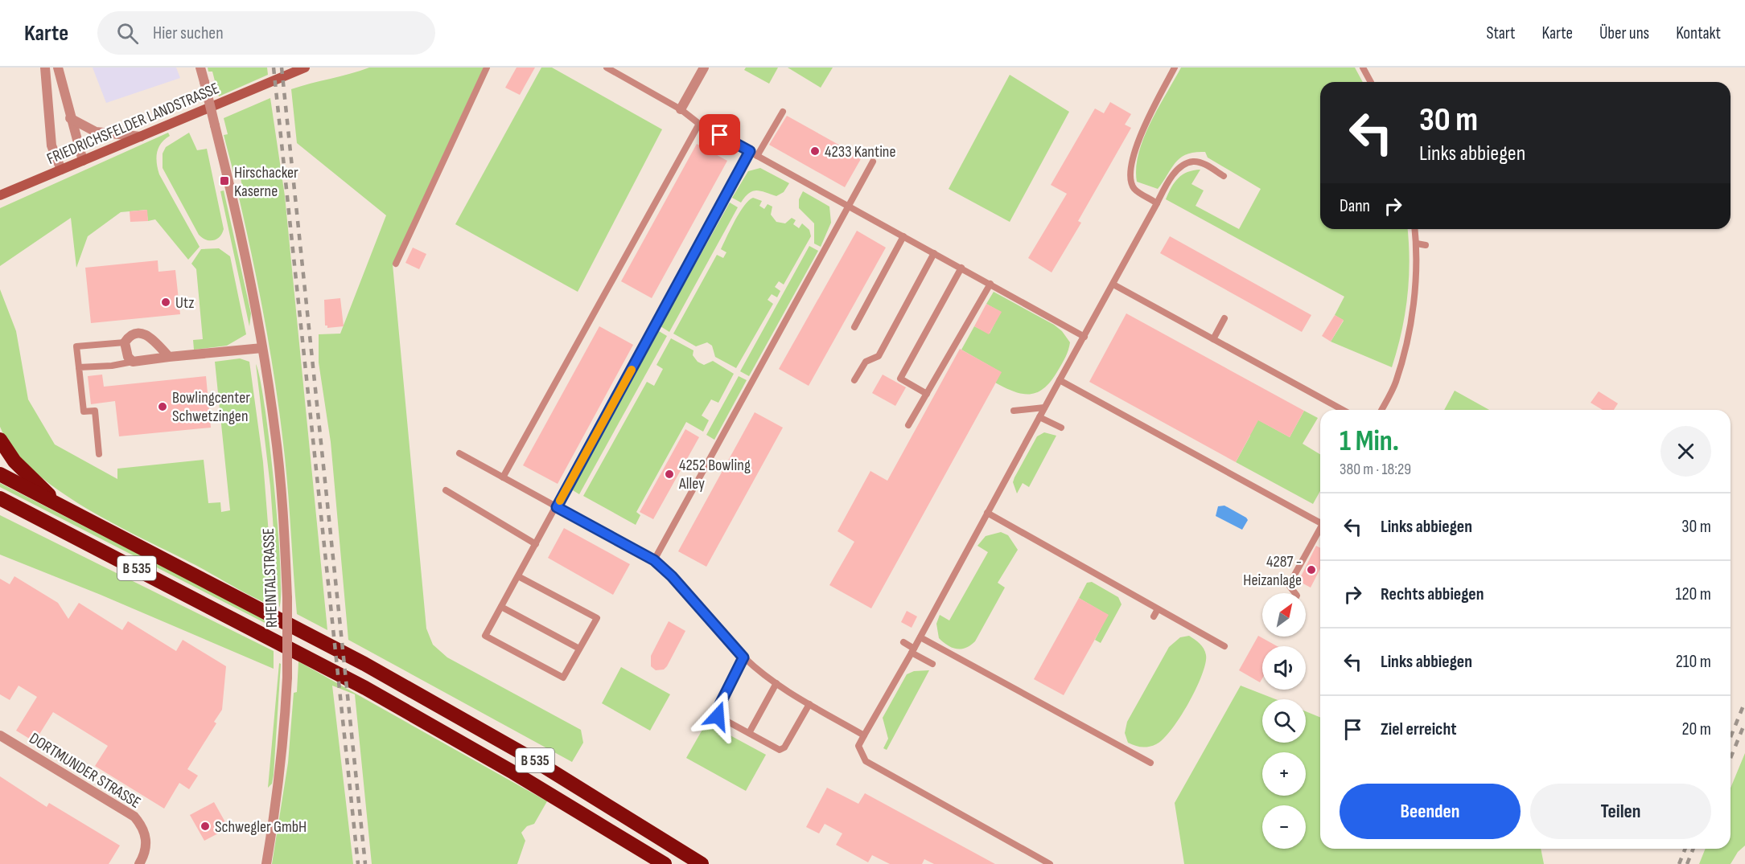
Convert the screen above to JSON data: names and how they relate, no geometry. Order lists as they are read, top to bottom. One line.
{"streets":{"highway":["B 535"],"main road":["FRIEDRICHSFELDER LANDSTRASSE"],"street":["RHEINTALSTRASSE","DORTMUNDER STRASSE"]},"places":{"other":["4233 Kantine","Utz","Bowlingcenter Schwetzingen","4252 Bowling Alley","4287 - Heizanlage","Schwegler GmbH"],"transit":["Hirschacker Kaserne"]},"north":"top right","page":{"header":"Karte","search":"Hier suchen","nav":["Start","Karte","Über uns","Kontakt"],"turn":["30 m","Links abbiegen"],"then":"Dann","heading":["1 Min.","380 m · 18:29"],"list":[{"name":"Links abbiegen","value":"30 m"},{"name":"Rechts abbiegen","value":"120 m"},{"name":"Links abbiegen","value":"210 m"},{"name":"Ziel erreicht","value":"20 m"}],"map_buttons":["+","−"],"buttons":["Beenden","Teilen"]}}
